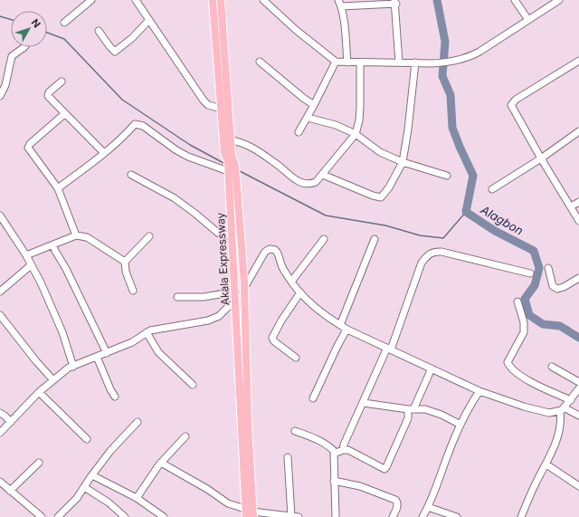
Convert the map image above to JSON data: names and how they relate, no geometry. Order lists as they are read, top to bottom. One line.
{"streets":{"main road":["Akala Expressway"]},"water":["Alagbon"],"north":"top right"}
